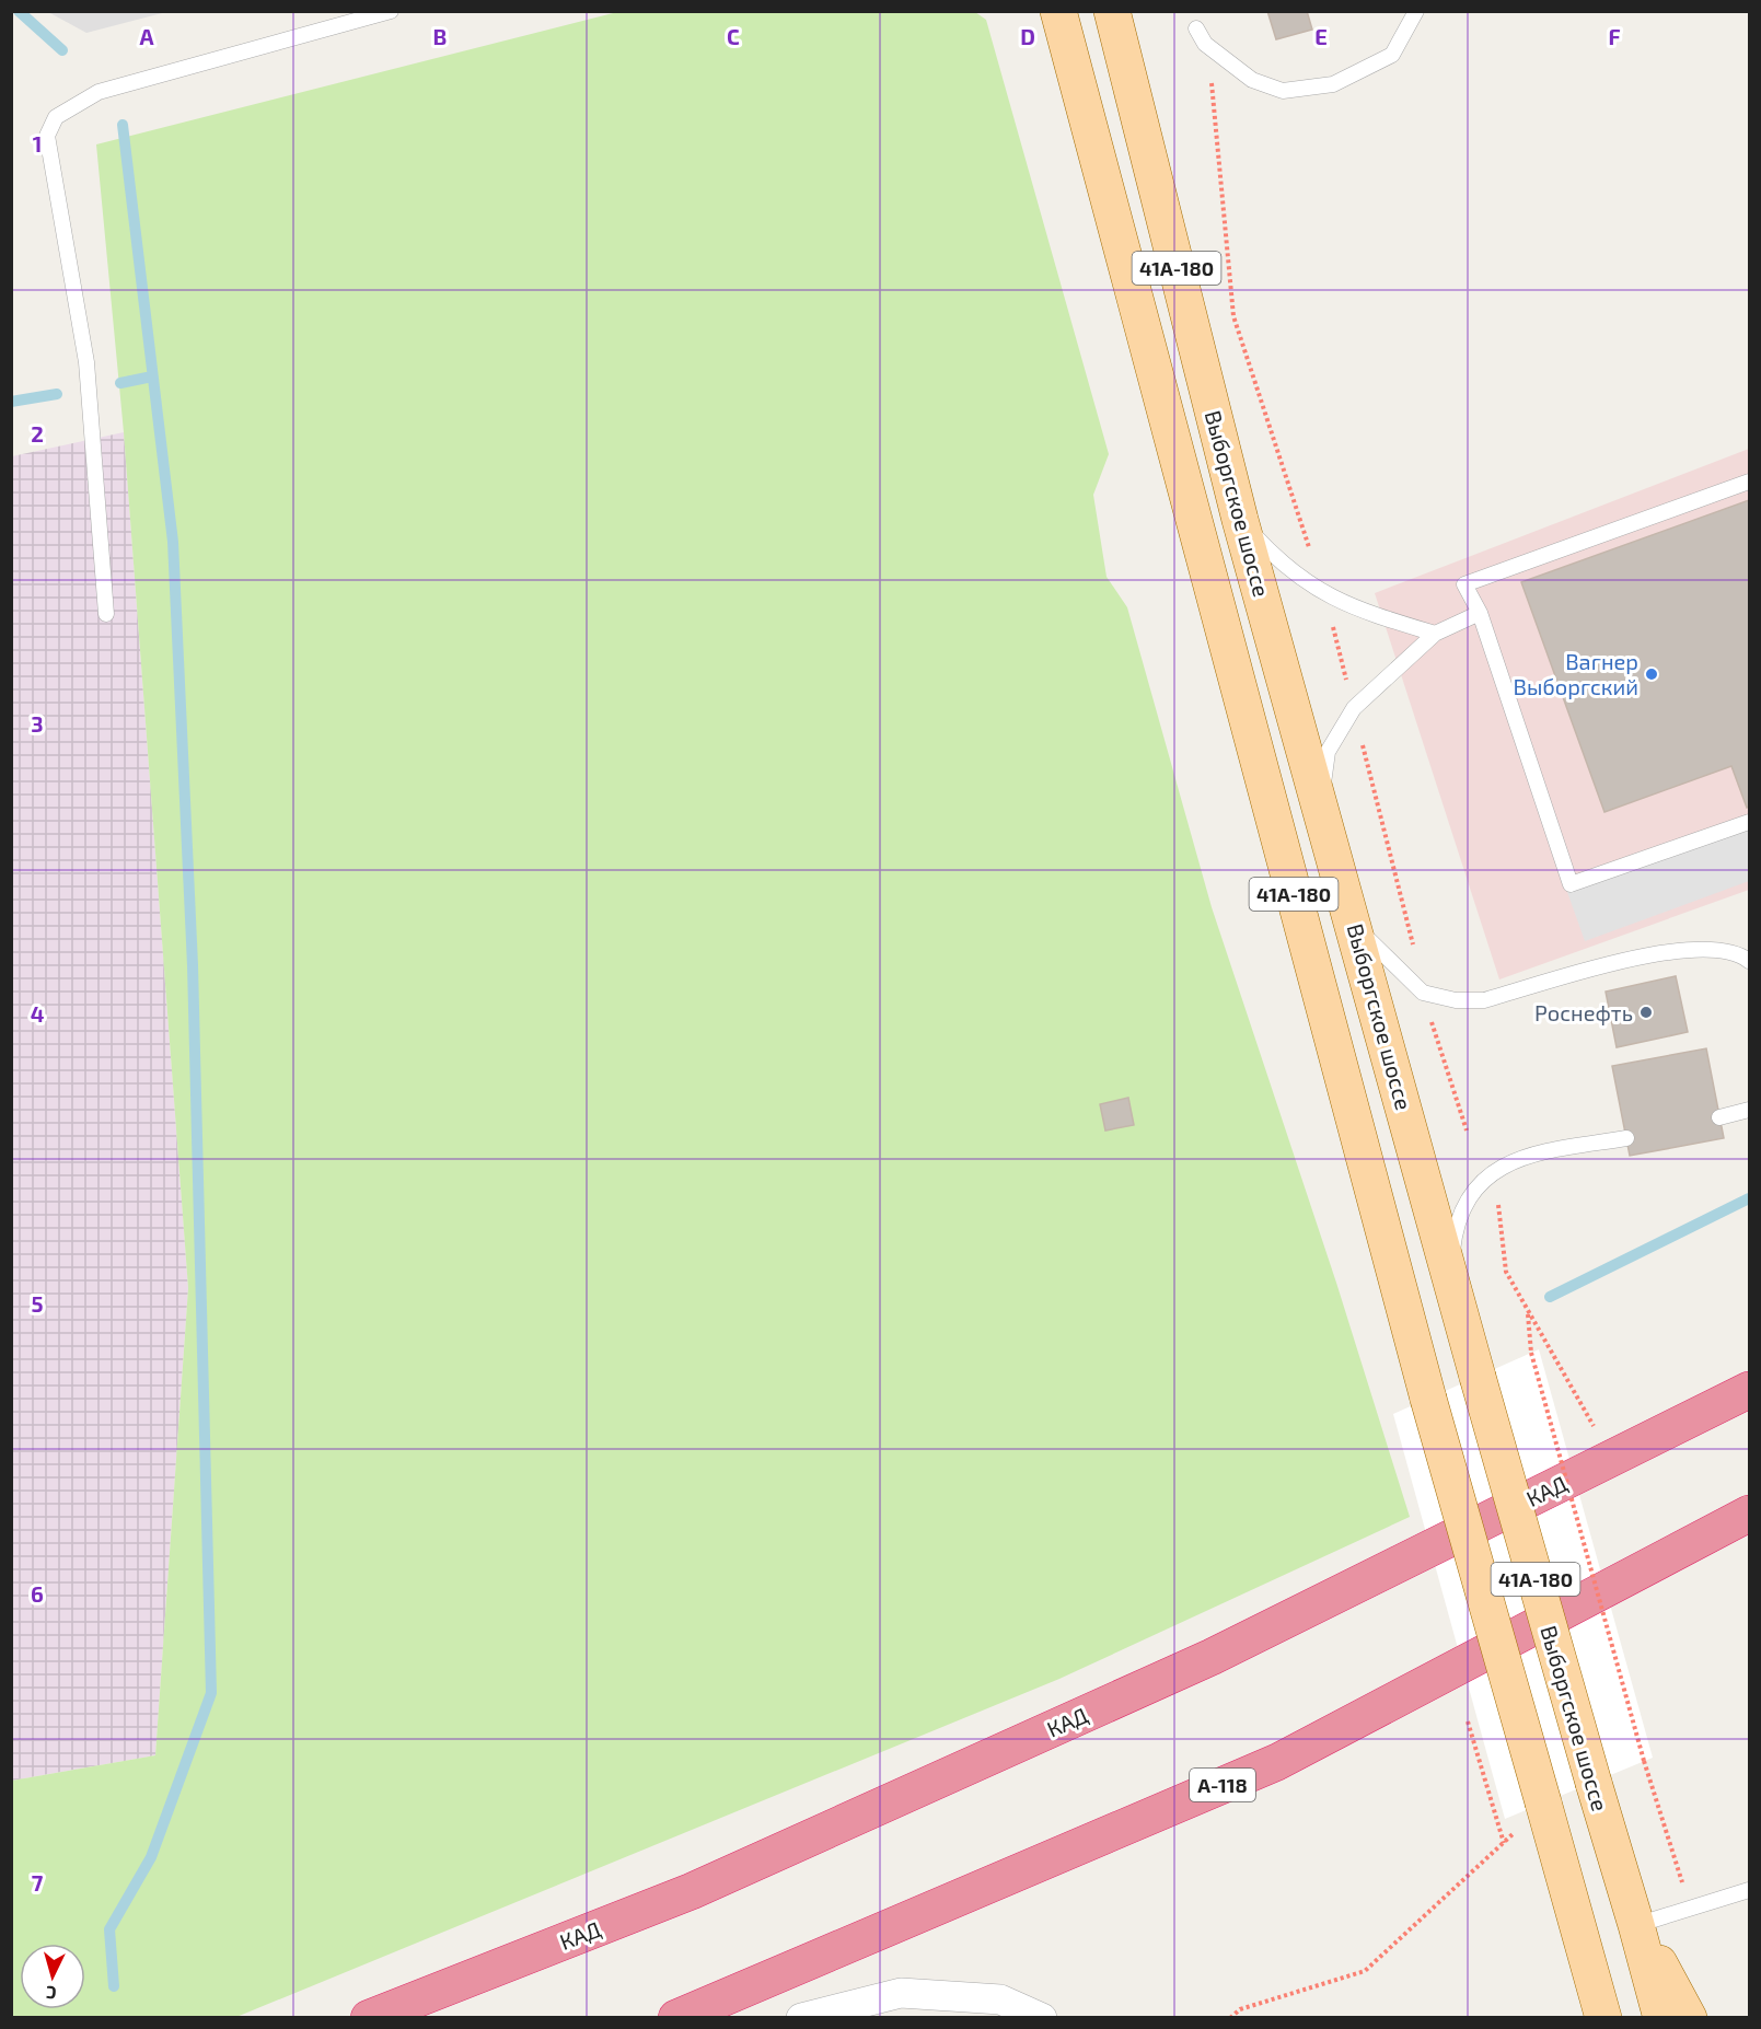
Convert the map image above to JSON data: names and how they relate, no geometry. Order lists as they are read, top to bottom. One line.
{"streets":{"highway":["КАД","А-118"],"main road":["41А-180","Выборгское шоссе"]},"places":["Вагнер Выборгский","Роснефть"],"north":"bottom","grid":{"columns":["A","B","C","D","E","F"],"rows":["1","2","3","4","5","6","7"]}}
